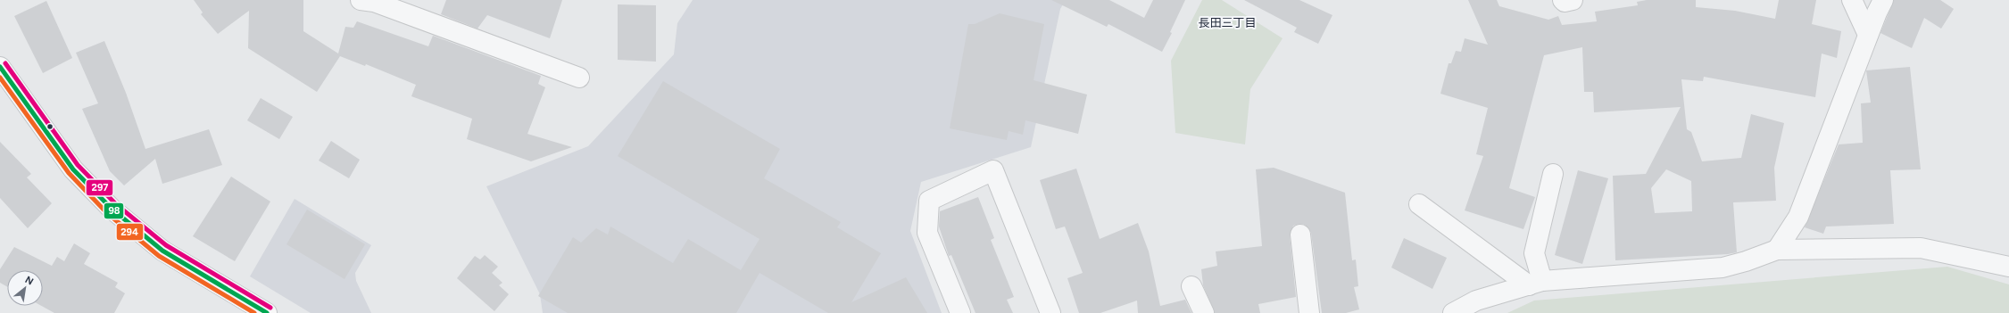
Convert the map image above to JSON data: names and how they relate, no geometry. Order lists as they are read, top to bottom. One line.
{"districts":["長田三丁目"],"lines":["transit line 297","transit line 98","transit line 294"],"north":"top right"}
